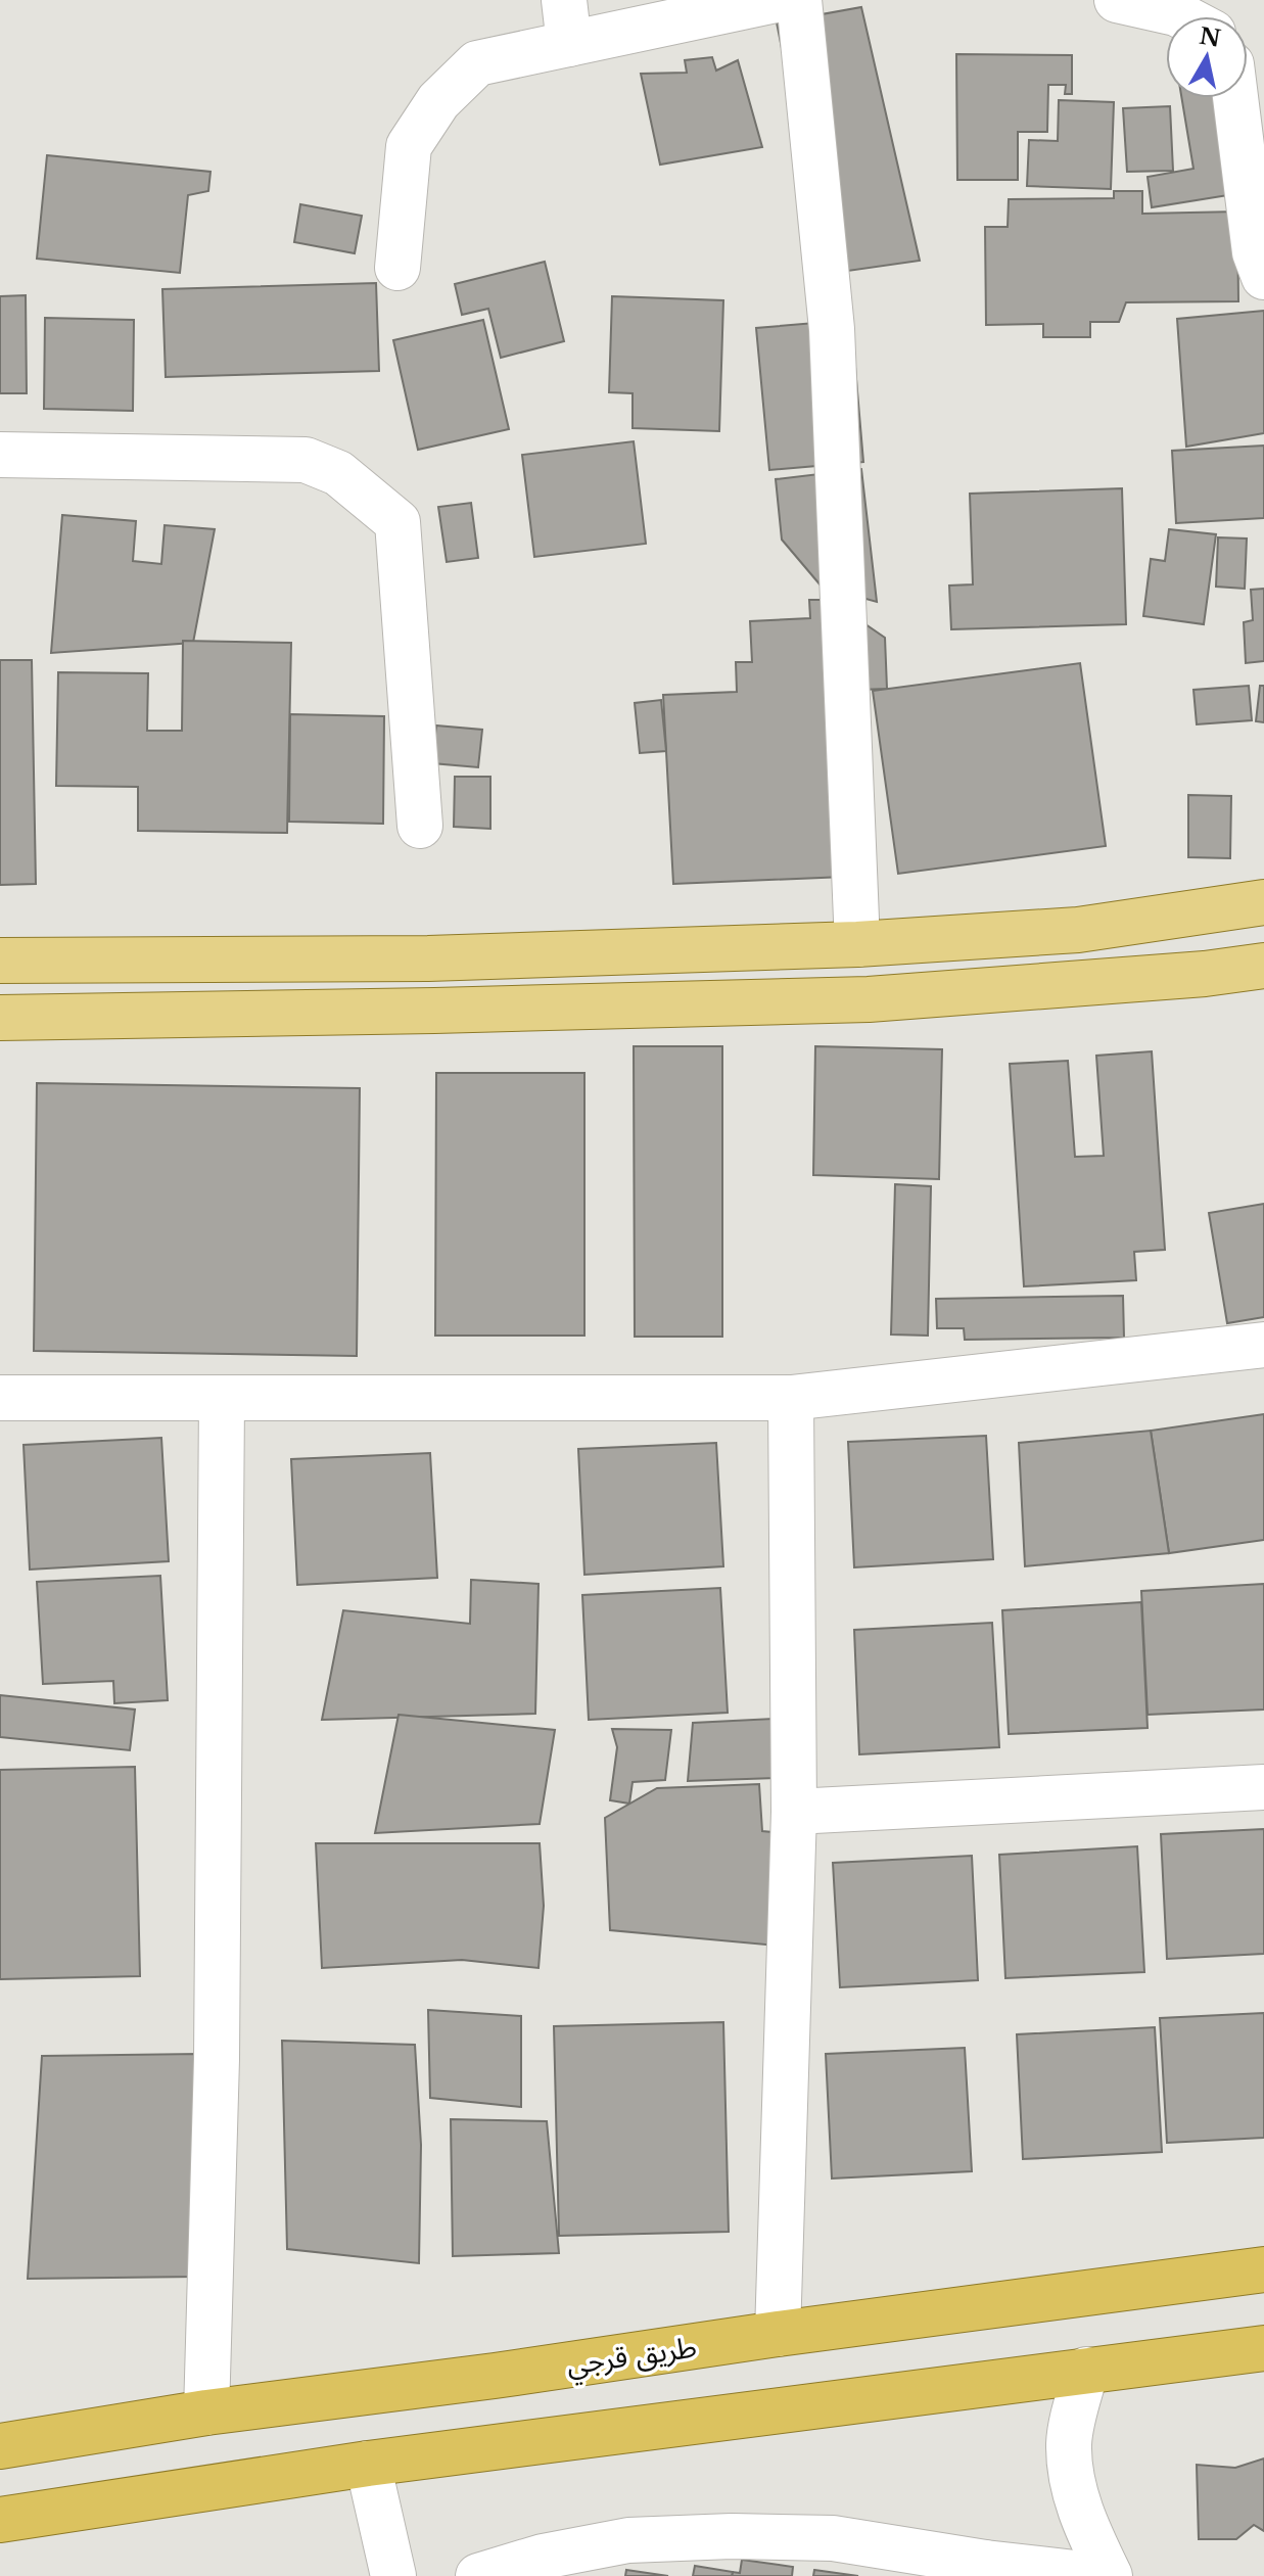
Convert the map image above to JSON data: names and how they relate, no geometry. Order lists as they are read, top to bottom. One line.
{"streets":{"highway":["طريق قرجي"]},"north":"top"}
